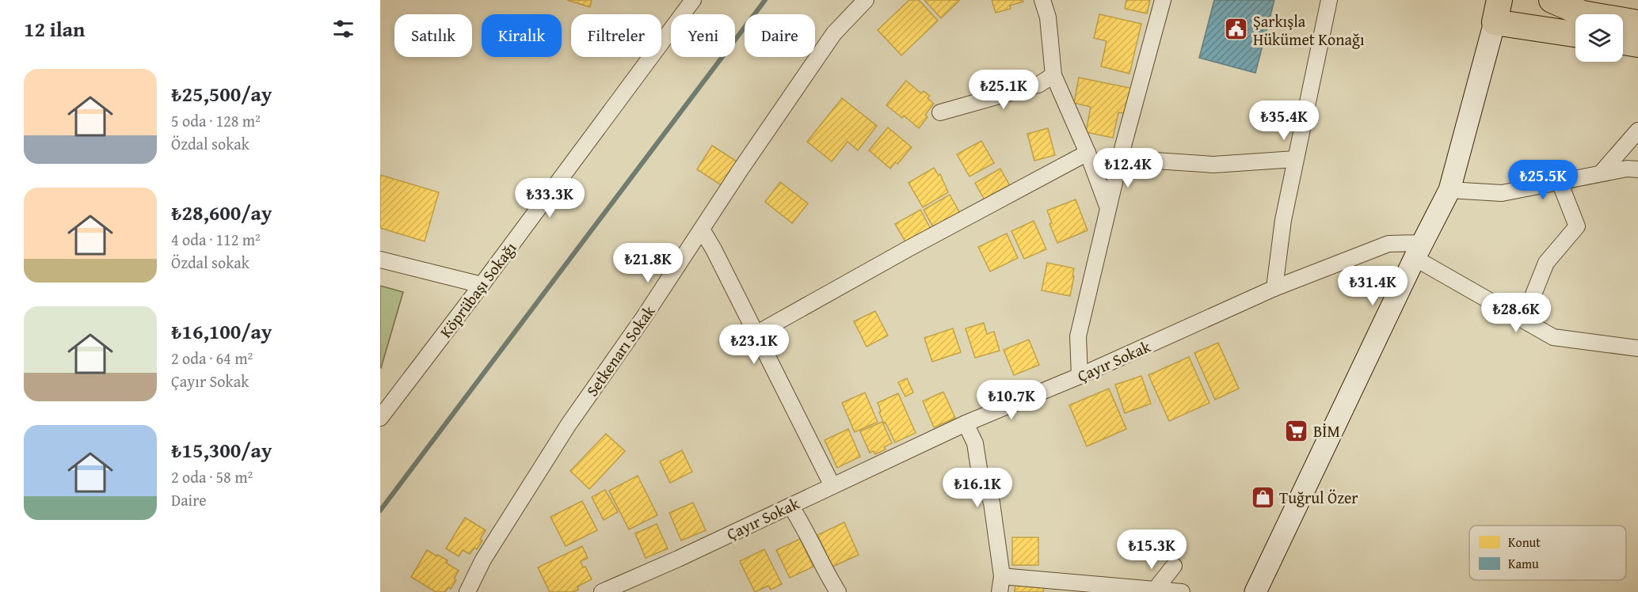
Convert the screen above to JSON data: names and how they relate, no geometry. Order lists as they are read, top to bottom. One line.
{"streets":{"street":["Köprübaşı Sokağı","Setkenarı Sokak","Çayır Sokak"]},"places":{"public building":["Şarkışla Hükümet Konağı"],"supermarket":["BİM"],"shop":["Tuğrul Özer"]},"legend":["Konut","Kamu"],"page":{"heading":"12 ilan","chip":["Satılık","Kiralık","Filtreler","Yeni","Daire"],"list":[{"name":"₺25,500/ay","note":"5 oda · 128 m² · Özdal sokak"},{"name":"₺28,600/ay","note":"4 oda · 112 m² · Özdal sokak"},{"name":"₺16,100/ay","note":"2 oda · 64 m² · Çayır Sokak"},{"name":"₺15,300/ay","note":"2 oda · 58 m² · Daire"}],"price":["₺25.1K","₺35.4K","₺12.4K","₺25.5K","₺33.3K","₺21.8K","₺31.4K","₺28.6K","₺23.1K","₺10.7K","₺16.1K","₺15.3K"]}}
